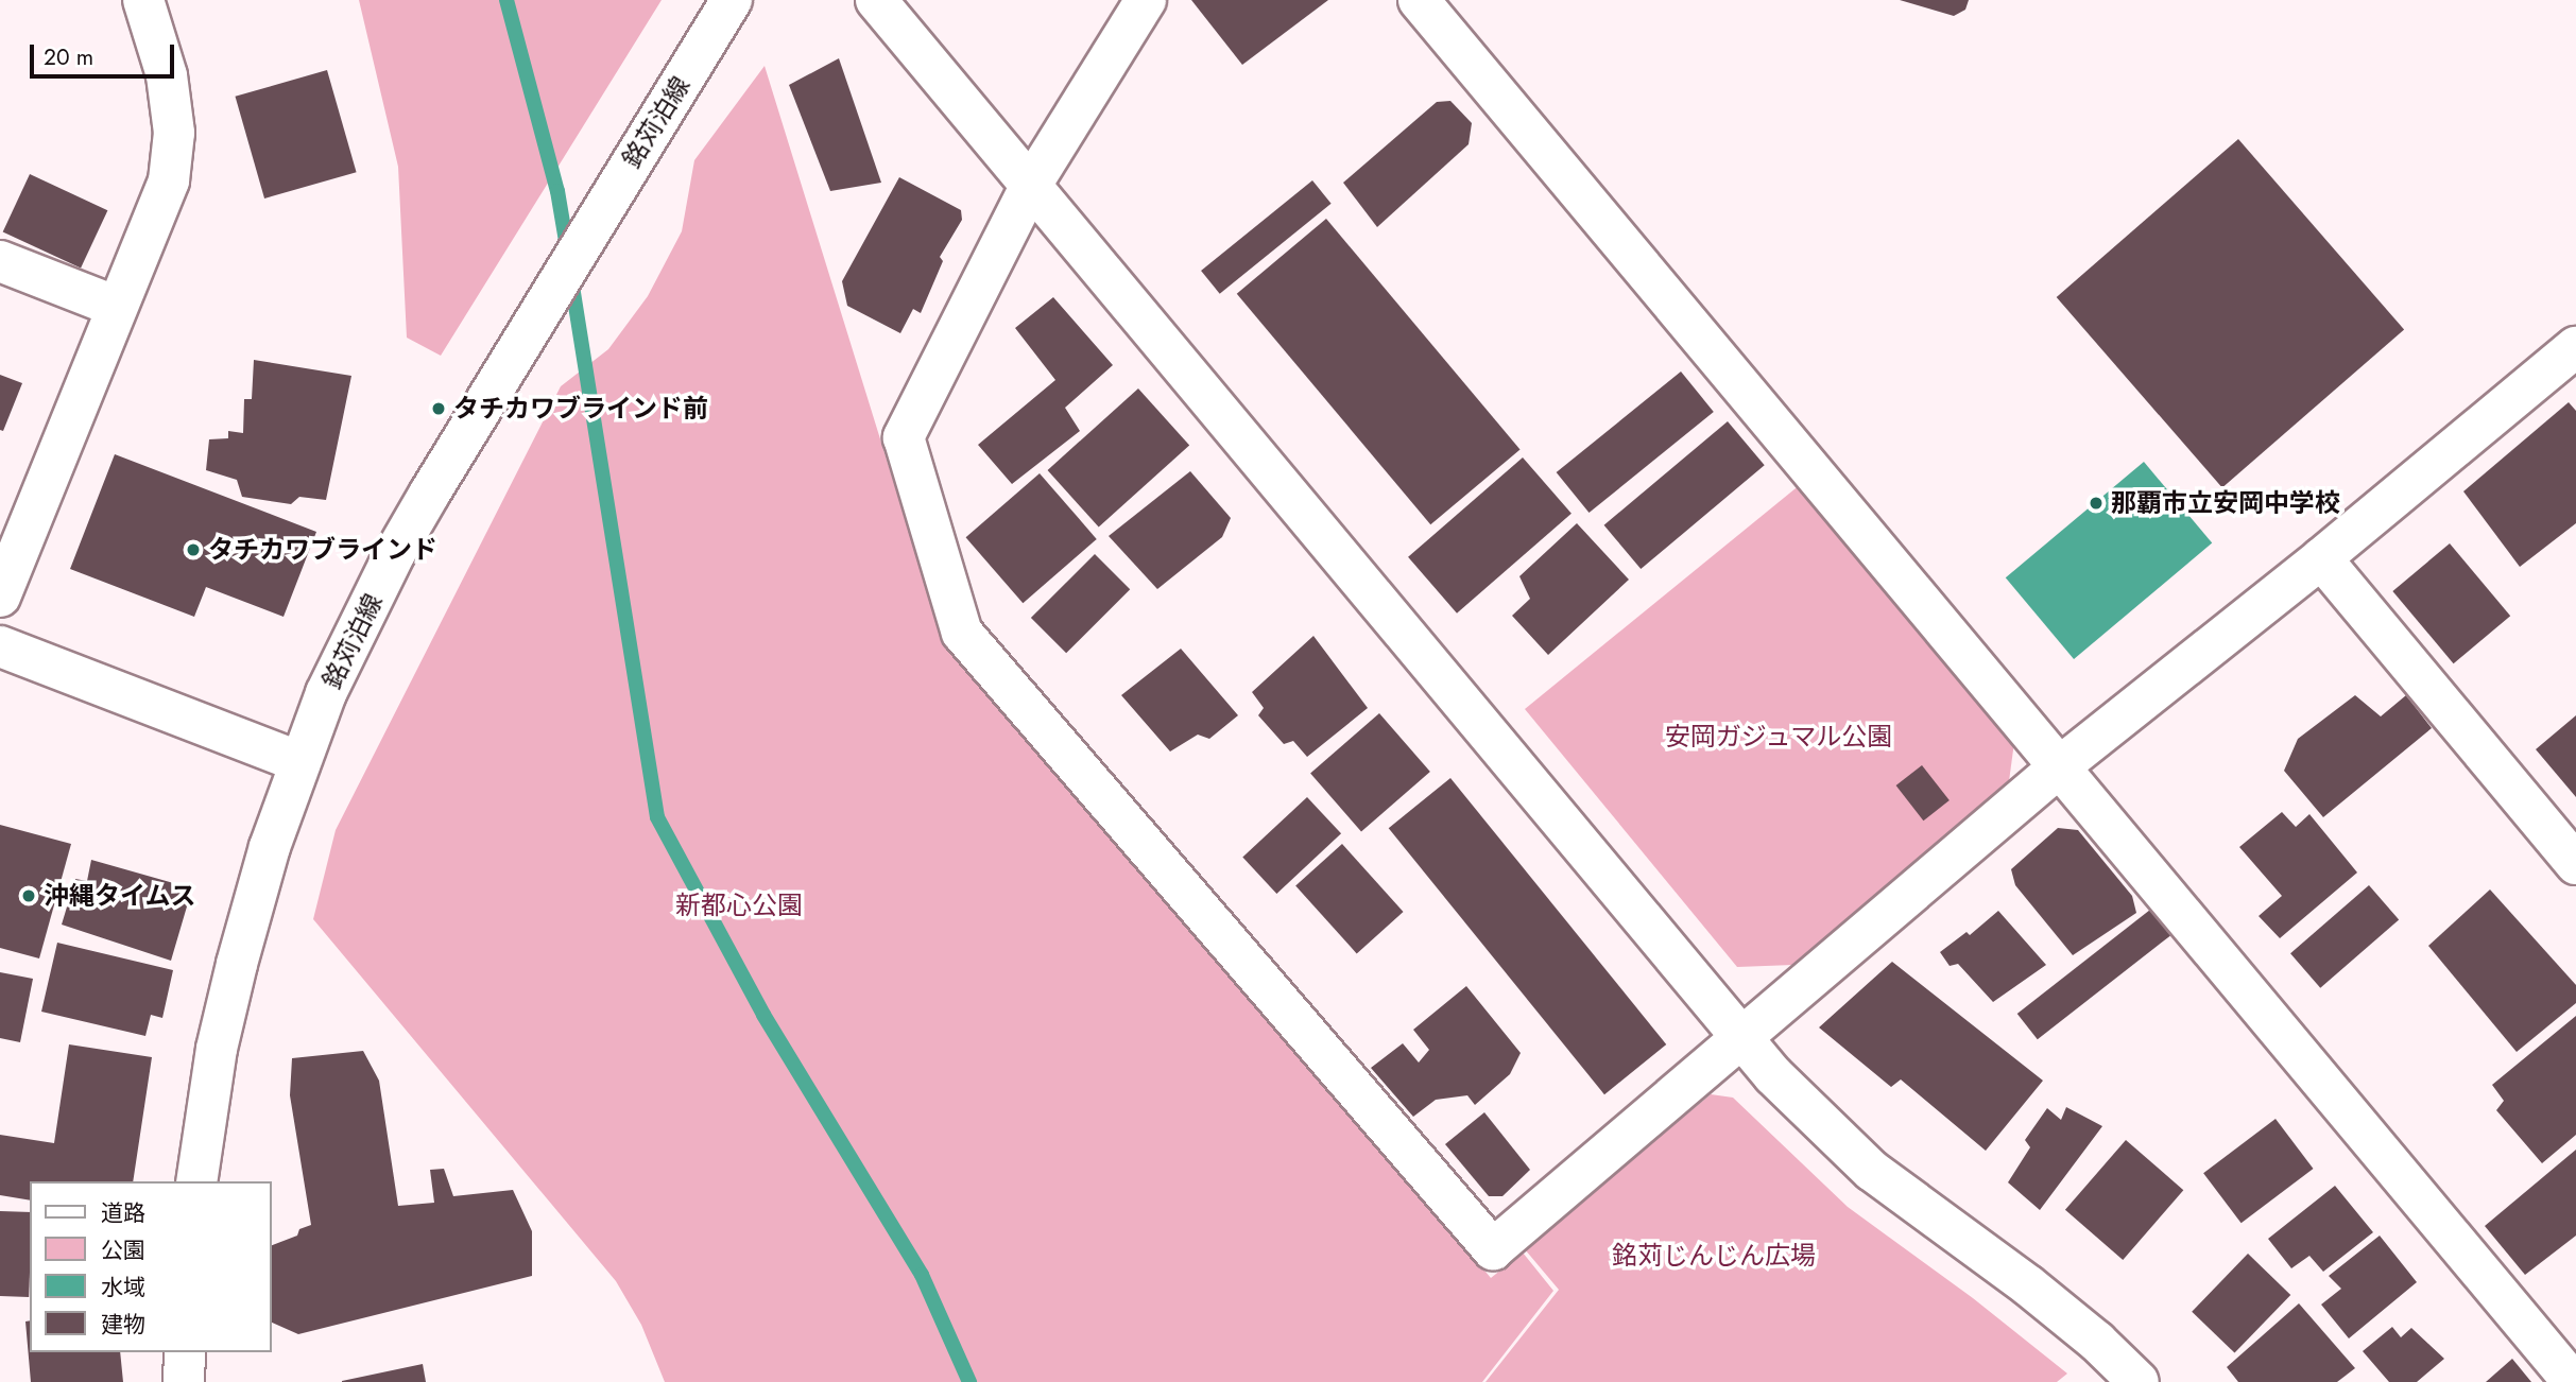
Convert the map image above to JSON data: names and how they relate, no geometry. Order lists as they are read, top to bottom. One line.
{"streets":{"street":["銘苅泊線"]},"parks":["安岡ガジュマル公園","新都心公園","銘苅じんじん広場"],"places":["タチカワブラインド前","那覇市立安岡中学校","タチカワブラインド","沖縄タイムス"],"legend":["道路","公園","水域","建物"],"scale_bar":"20 m"}
